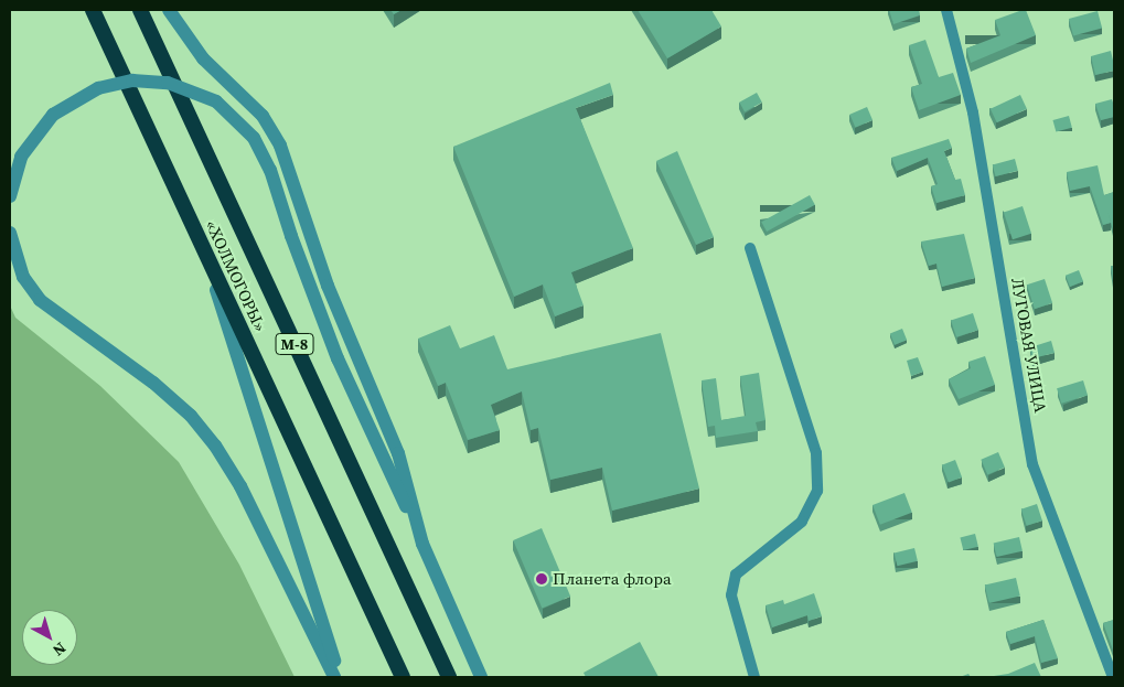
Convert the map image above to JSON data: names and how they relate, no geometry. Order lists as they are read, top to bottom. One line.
{"streets":{"highway":["«ХОЛМОГОРЫ»","М-8"],"street":["ЛУГОВАЯ УЛИЦА"]},"places":["Планета флора"],"north":"bottom right"}
